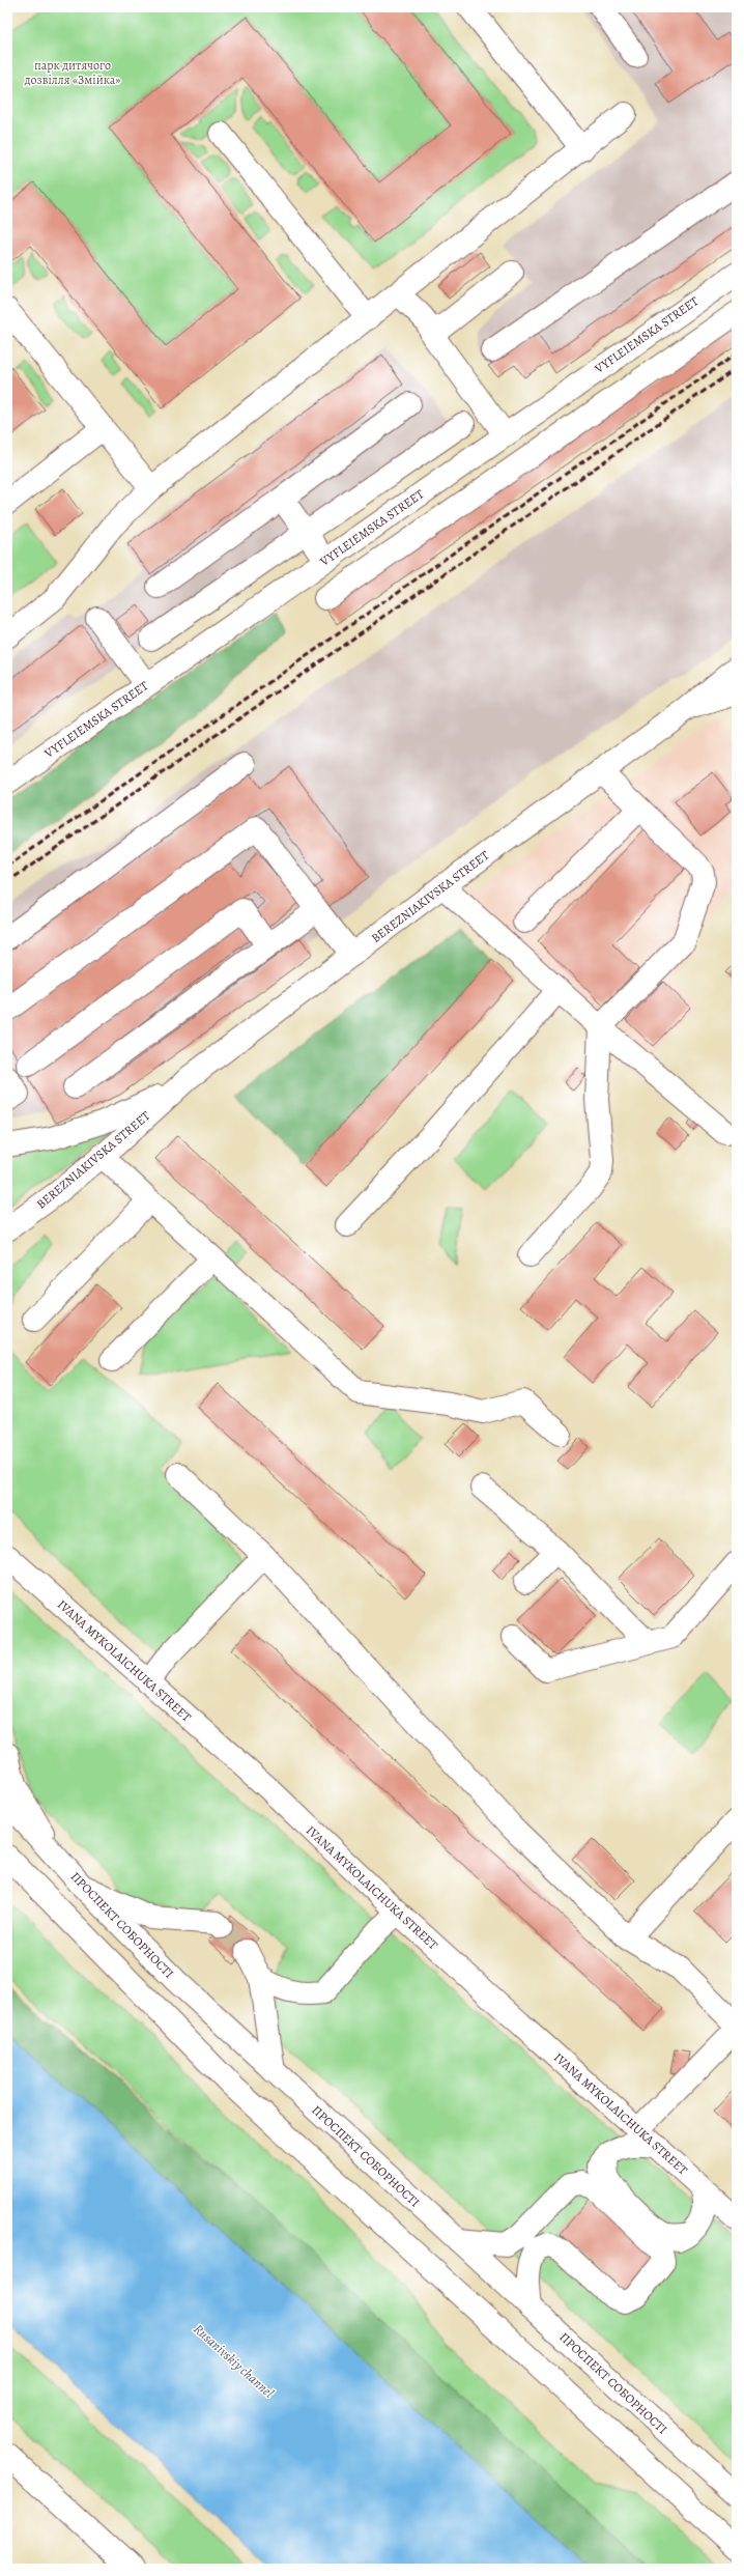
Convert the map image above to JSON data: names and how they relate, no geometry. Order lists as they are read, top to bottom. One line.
{"streets":{"main road":["VYFLEIEMSKA STREET","BEREZNIAKIVSKA STREET","IVANA MYKOLAICHUKA STREET","ПРОСПЕКТ СОБОРНОСТІ"]},"water":["Rusanivskiy channel"],"parks":["парк дитячого дозвілля «Змійка»"]}
